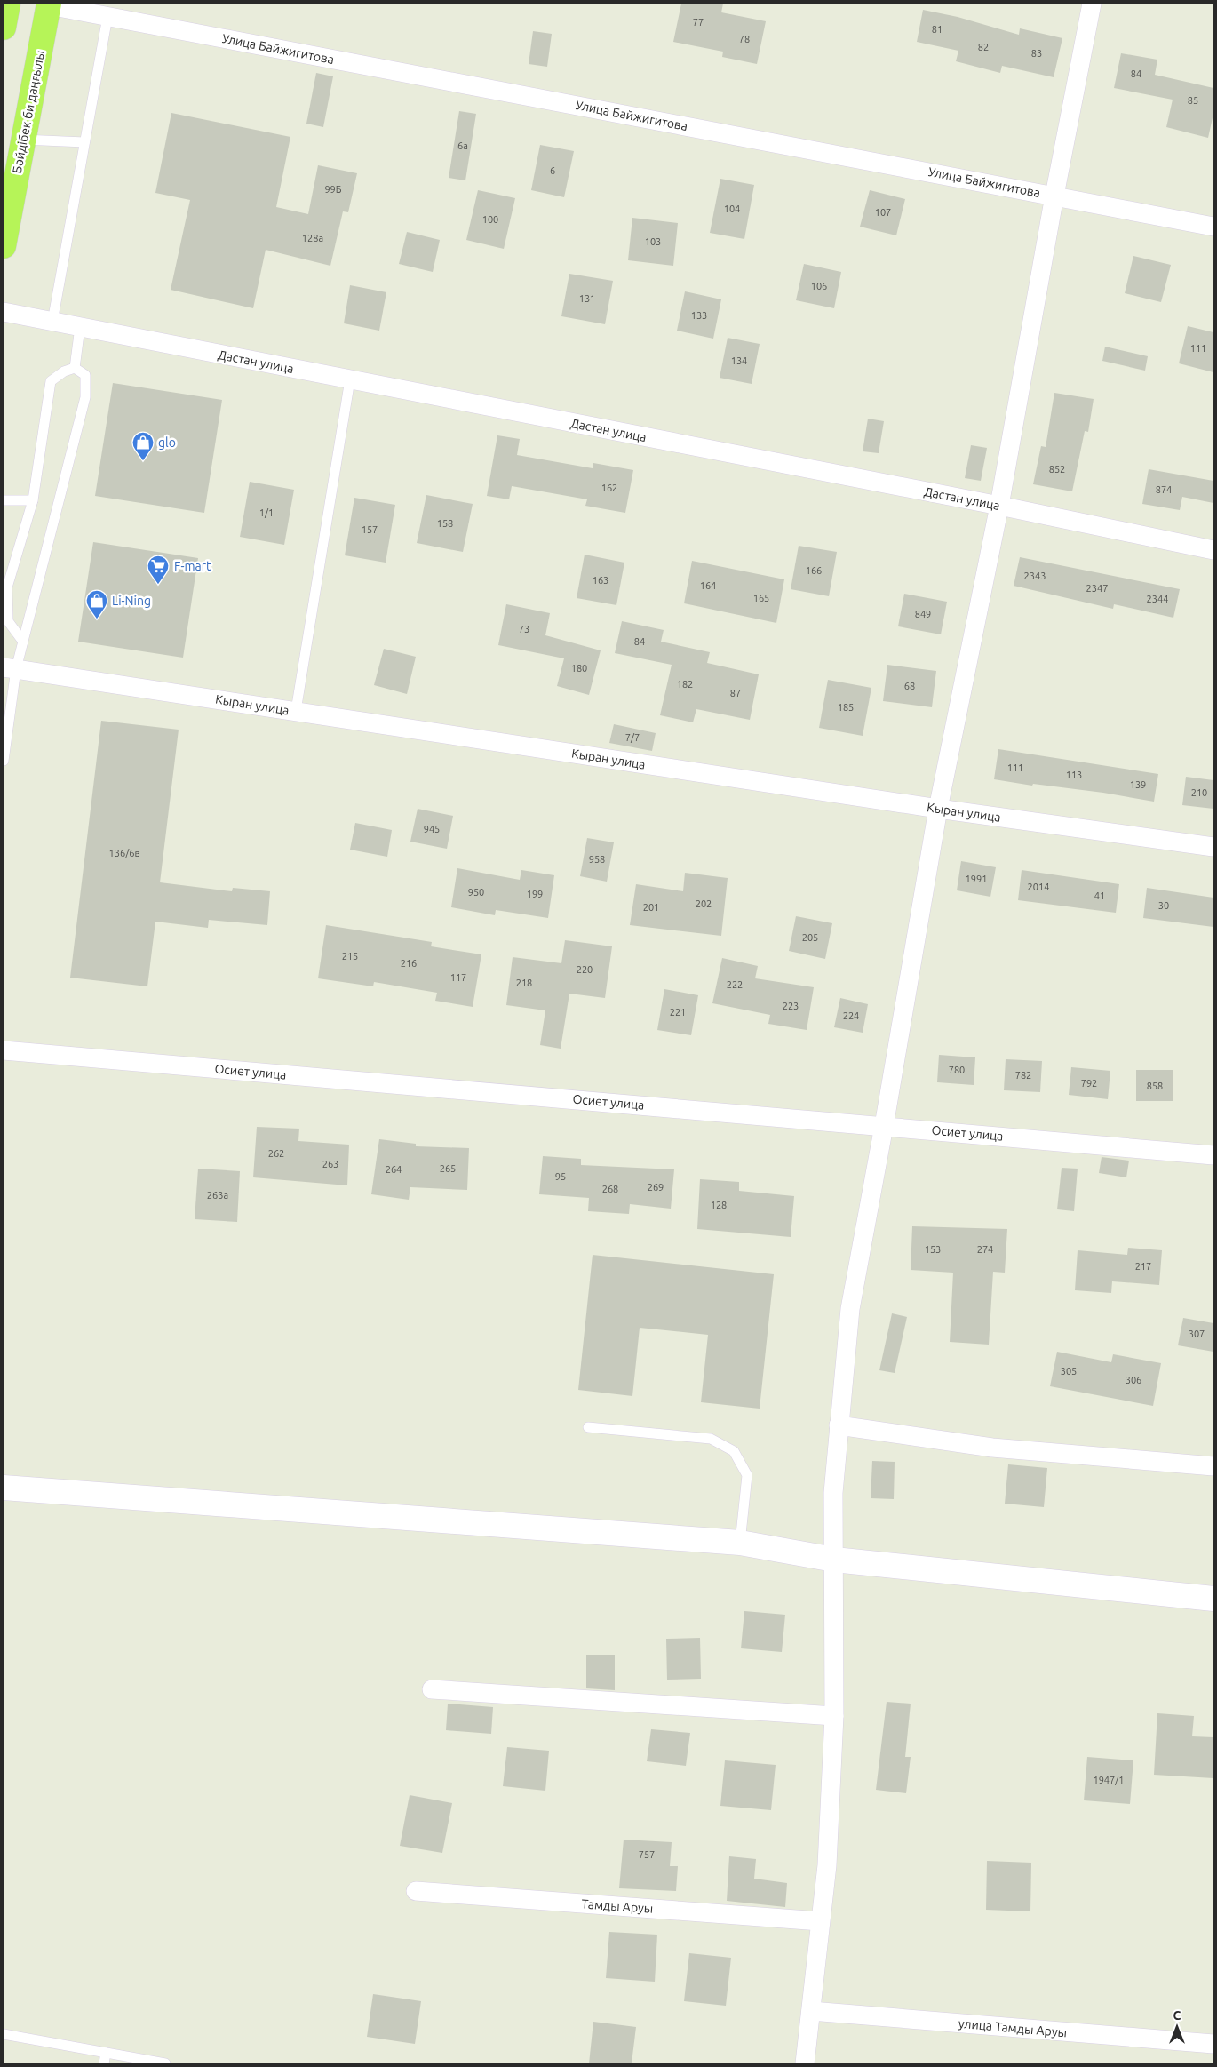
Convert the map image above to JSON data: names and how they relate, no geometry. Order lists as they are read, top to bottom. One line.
{"streets":{"main road":["Бәйдібек би даңғылы"],"street":["Улица Байжигитова","Дастан улица","Кыран улица","Осиет улица","Тамды Аруы","улица Тамды Аруы"]},"crossings":[["Улица Байжигитова","Бәйдібек би даңғылы"]],"places":{"shop":["glo","Li-Ning"],"supermarket":["F-mart"]},"house_numbers":["77","81","78","82","83","84","85","6а","6","99Б","104","107","100","128а","103","106","131","133","111","134","852","162","874","1/1","158","157","166","2343","163","164","2347","165","2344","849","73","84","180","182","68","87","185","7/7","111","113","139","210","945","136/6в","958","1991","2014","950","199","41","202","30","201","205","215","216","220","117","218","222","223","221","224","780","782","792","858","262","263","265","264","95","269","268","263а","128","153","274","217","307","305","306","1947/1","757"],"north":"top"}
